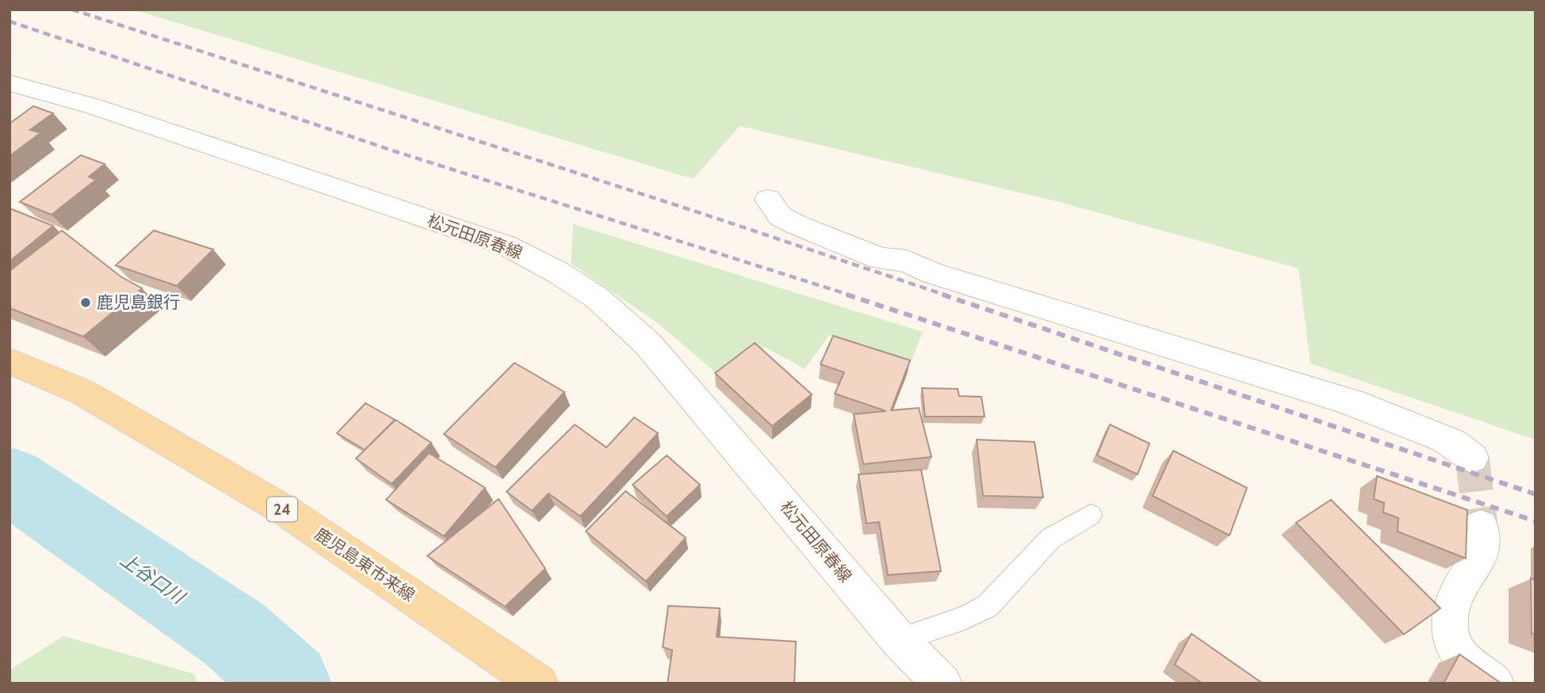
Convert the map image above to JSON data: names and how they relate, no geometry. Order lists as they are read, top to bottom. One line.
{"streets":{"main road":["24","鹿児島東市来線"],"street":["松元田原春線"]},"water":["上谷口川"],"places":["鹿児島銀行"]}
